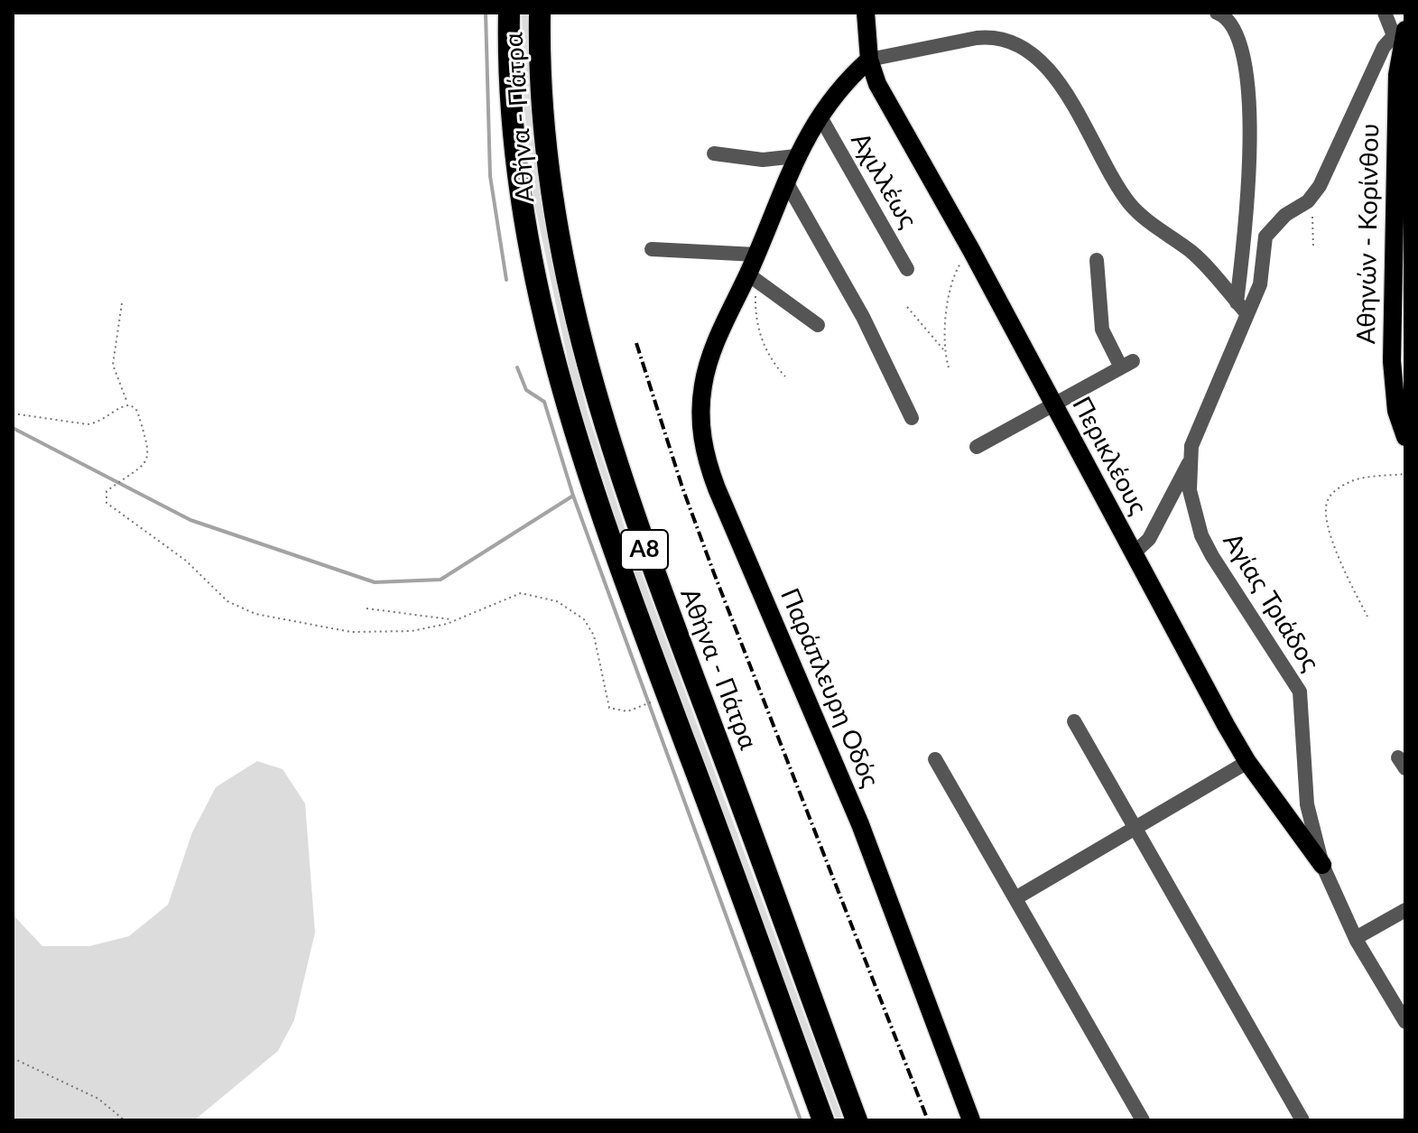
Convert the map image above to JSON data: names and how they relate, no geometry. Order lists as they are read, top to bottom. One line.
{"streets":{"highway":["Αθήνα - Πάτρα","Α8"],"main road":["Αθηνών - Κορίνθου","Περικλέους","Παράπλευρη Οδός"],"street":["Αχιλλέως","Αγίας Τριάδος"]},"crossings":[["Αχιλλέως","Παράπλευρη Οδός"],["Αθηνών - Κορίνθου","Αγίας Τριάδος"],["Περικλέους","Αγίας Τριάδος"],["Περικλέους","Παράπλευρη Οδός"]]}
